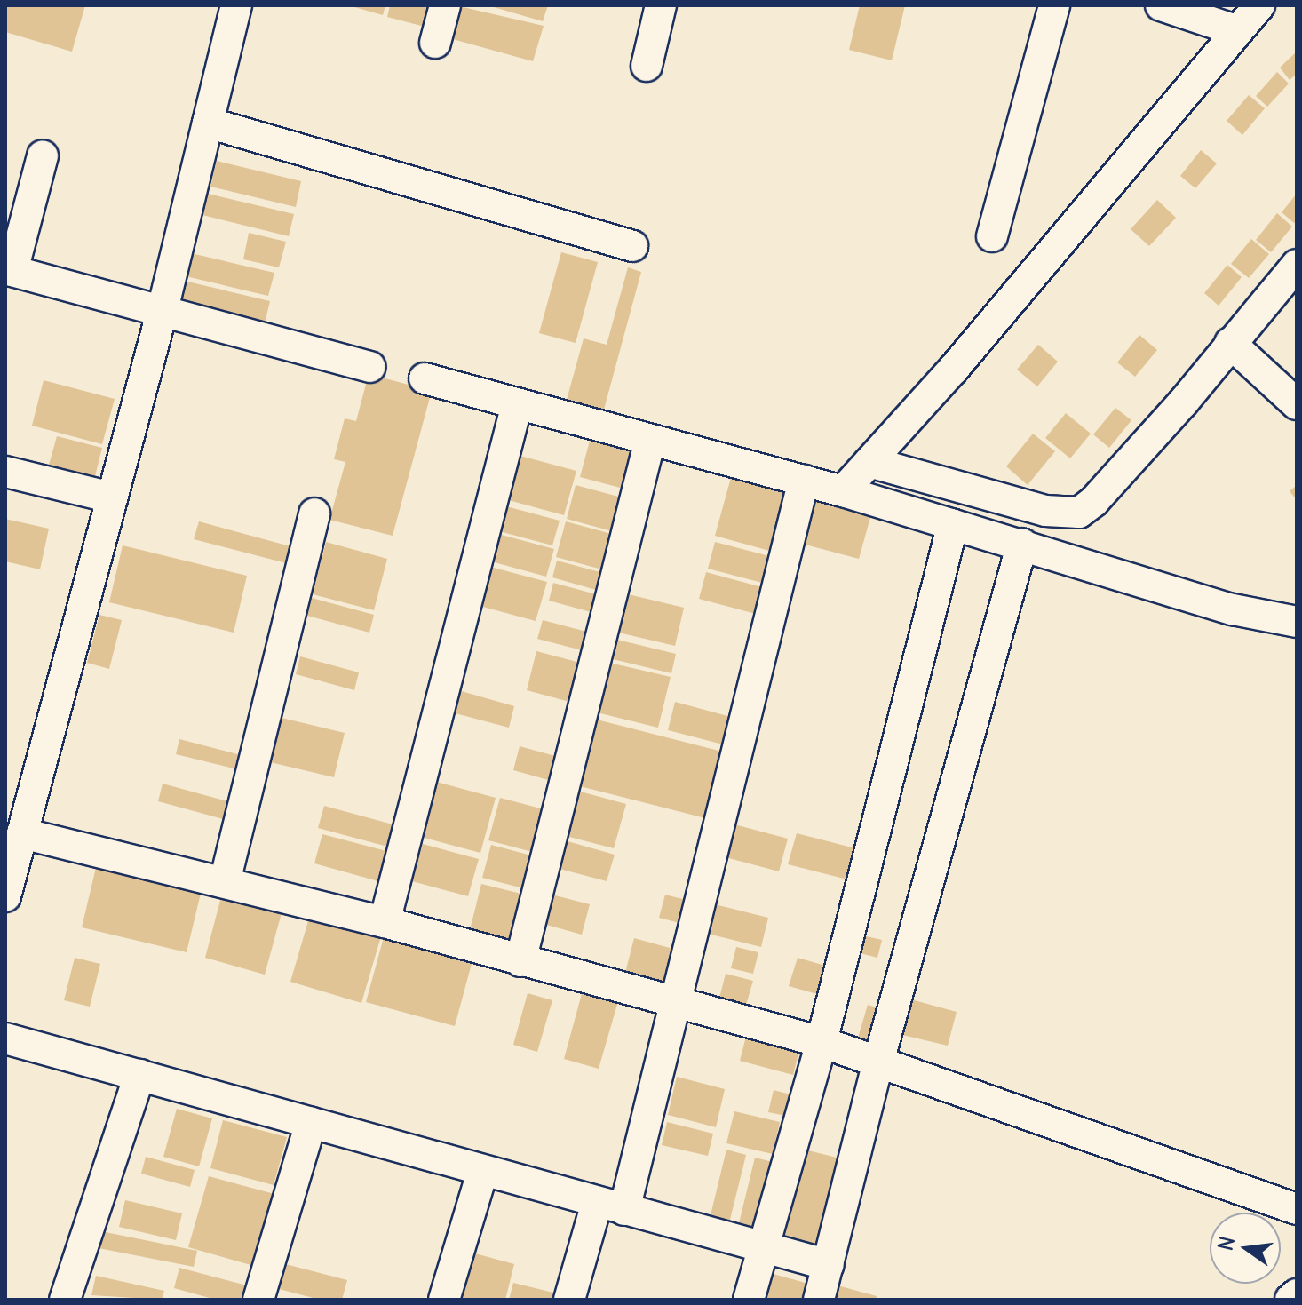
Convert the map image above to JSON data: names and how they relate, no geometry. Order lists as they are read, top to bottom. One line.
{"north":"left"}
